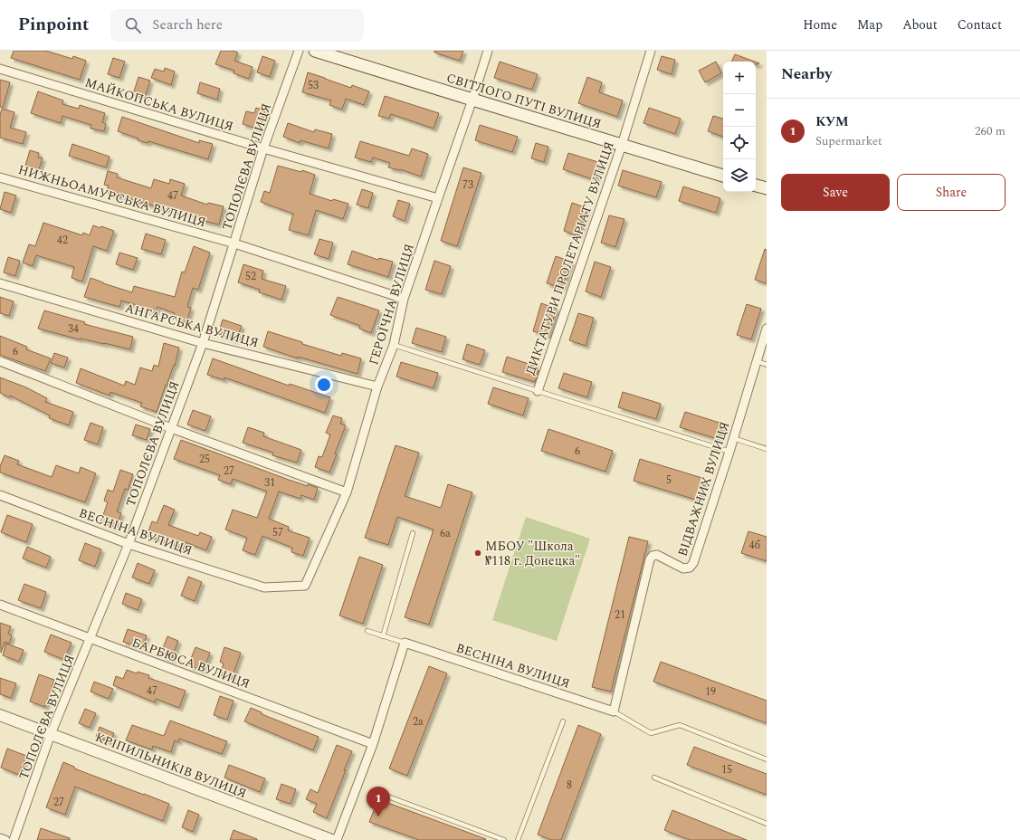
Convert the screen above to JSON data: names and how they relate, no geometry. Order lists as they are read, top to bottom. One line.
{"streets":{"main road":["СВІТЛОГО ПУТІ ВУЛИЦЯ"],"street":["МАЙКОПСЬКА ВУЛИЦЯ","ТОПОЛЄВА ВУЛИЦЯ","НИЖНЬОАМУРСЬКА ВУЛИЦЯ","ДИКТАТУРИ ПРОЛЕТАРІАТУ ВУЛИЦЯ","ГЕРОЇЧНА ВУЛИЦЯ","АНГАРСЬКА ВУЛИЦЯ","ВІДВАЖНИХ ВУЛИЦЯ","ВЕСНІНА ВУЛИЦЯ","БАРБЮСА ВУЛИЦЯ","КРІПИЛЬНИКІВ ВУЛИЦЯ"]},"crossings":[["СВІТЛОГО ПУТІ ВУЛИЦЯ","ДИКТАТУРИ ПРОЛЕТАРІАТУ ВУЛИЦЯ"],["СВІТЛОГО ПУТІ ВУЛИЦЯ","ГЕРОЇЧНА ВУЛИЦЯ"],["МАЙКОПСЬКА ВУЛИЦЯ","ТОПОЛЄВА ВУЛИЦЯ"],["МАЙКОПСЬКА ВУЛИЦЯ","ГЕРОЇЧНА ВУЛИЦЯ"],["ТОПОЛЄВА ВУЛИЦЯ","НИЖНЬОАМУРСЬКА ВУЛИЦЯ"],["ТОПОЛЄВА ВУЛИЦЯ","АНГАРСЬКА ВУЛИЦЯ"],["ТОПОЛЄВА ВУЛИЦЯ","ВЕСНІНА ВУЛИЦЯ"],["ТОПОЛЄВА ВУЛИЦЯ","БАРБЮСА ВУЛИЦЯ"],["ТОПОЛЄВА ВУЛИЦЯ","КРІПИЛЬНИКІВ ВУЛИЦЯ"],["НИЖНЬОАМУРСЬКА ВУЛИЦЯ","ГЕРОЇЧНА ВУЛИЦЯ"],["ГЕРОЇЧНА ВУЛИЦЯ","АНГАРСЬКА ВУЛИЦЯ"],["ГЕРОЇЧНА ВУЛИЦЯ","ВЕСНІНА ВУЛИЦЯ"],["ВІДВАЖНИХ ВУЛИЦЯ","ВЕСНІНА ВУЛИЦЯ"]],"places":["МБОУ \"Школа №118 г. Донецка\""],"house_numbers":["53","73","47","42","52","34","6","6","25","27","5","31","57","6а","4б","21","47","19","2а","15","8","27"],"page":{"header":"Pinpoint","search":"Search here","nav":["Home","Map","About","Contact"],"heading":"Nearby","map_buttons":["+","−"],"list":[{"mark":"1","name":"КУМ","note":"Supermarket","value":"260 m"}],"buttons":["Save","Share"],"pins":"1"}}
